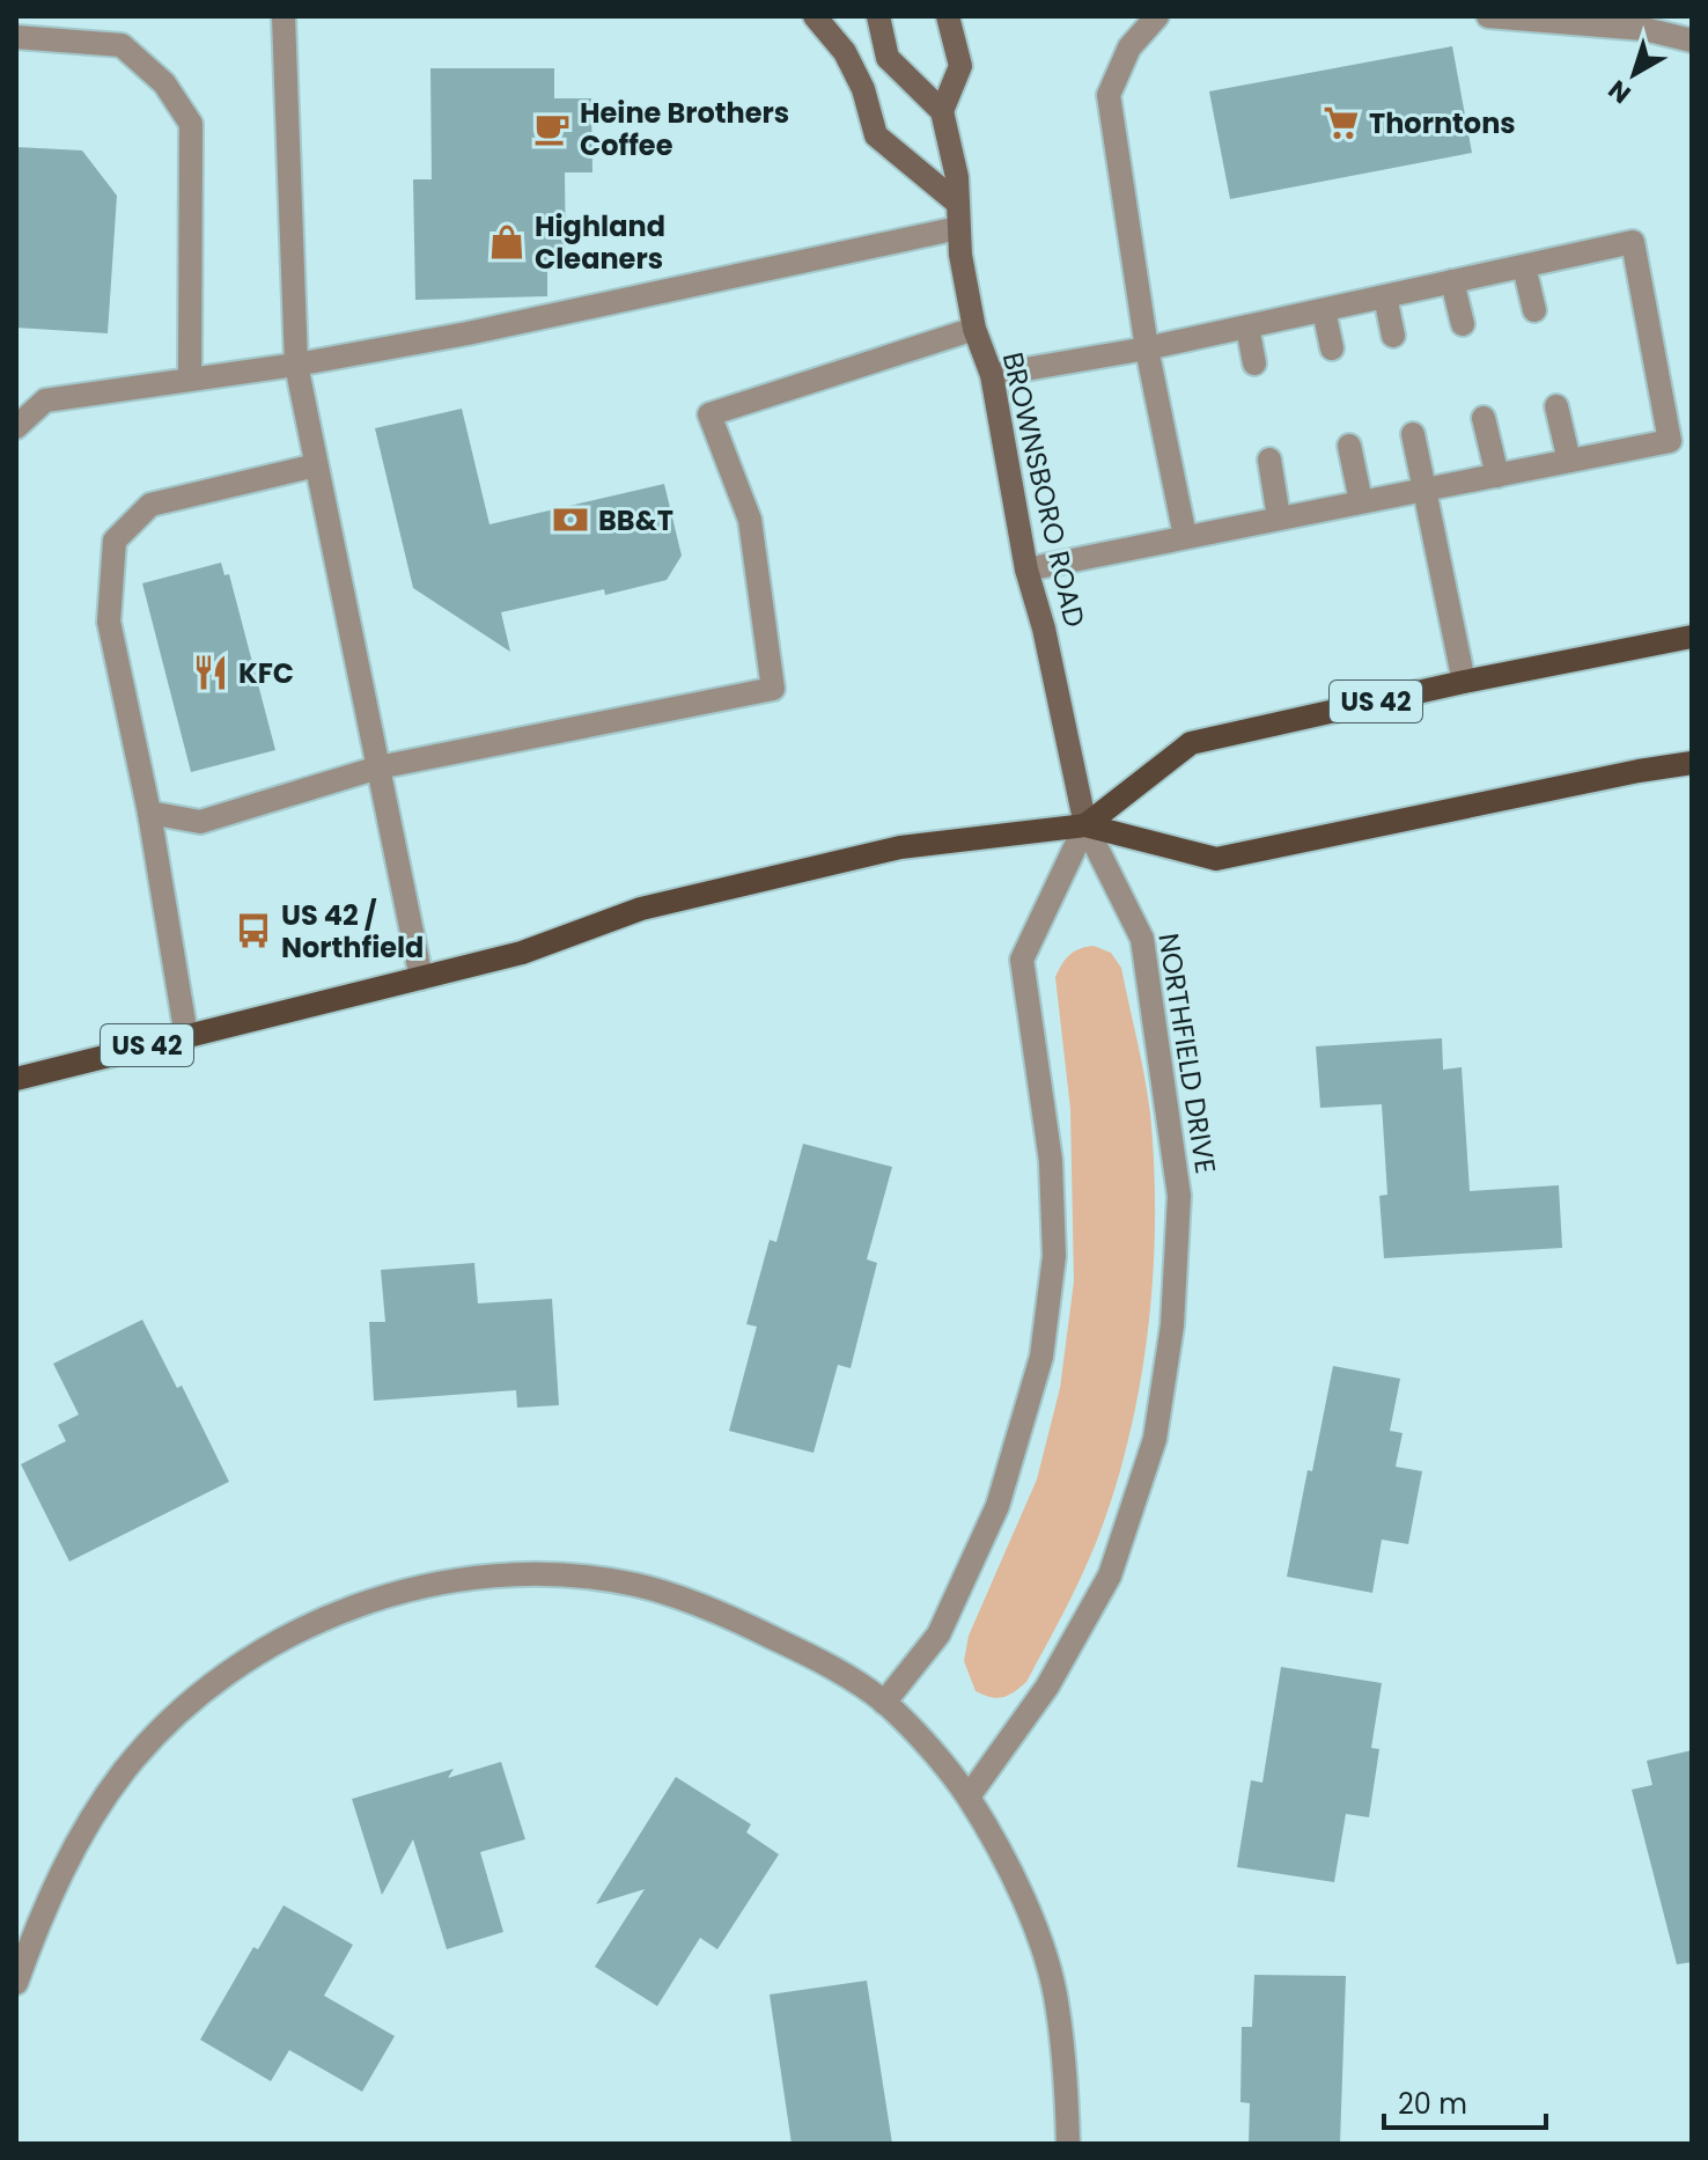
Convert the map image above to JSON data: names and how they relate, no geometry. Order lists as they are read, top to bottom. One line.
{"streets":{"main road":["US 42"],"street":["BROWNSBORO ROAD","NORTHFIELD DRIVE"]},"crossings":[["BROWNSBORO ROAD","US 42"],["BROWNSBORO ROAD","NORTHFIELD DRIVE"],["US 42","NORTHFIELD DRIVE"]],"places":{"supermarket":["Thorntons"],"cafe":["Heine Brothers Coffee"],"shop":["Highland Cleaners"],"bank":["BB&T"],"restaurant":["KFC"],"bus stop":["US 42 / Northfield"]},"scale_bar":"20 m","north":"bottom left"}
